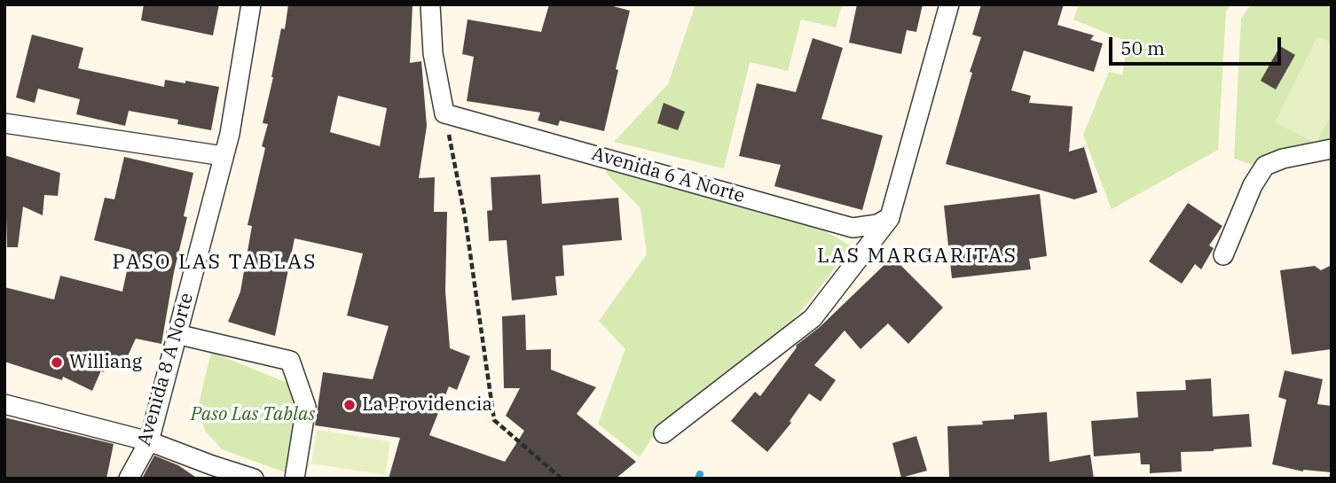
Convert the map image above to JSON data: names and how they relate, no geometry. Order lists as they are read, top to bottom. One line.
{"streets":{"street":["Avenida 6 A Norte","Avenida 8 A Norte"]},"districts":["LAS MARGARITAS","PASO LAS TABLAS"],"parks":["Paso Las Tablas"],"places":["Williang","La Providencia"],"scale_bar":"50 m"}
